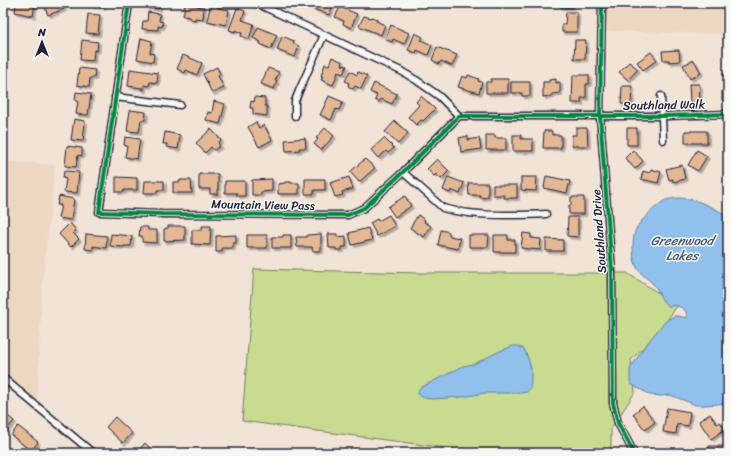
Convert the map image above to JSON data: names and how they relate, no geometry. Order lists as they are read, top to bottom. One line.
{"streets":{"street":["Southland Walk","Mountain View Pass","Southland Drive"]},"crossings":[["Southland Walk","Southland Drive"]],"water":["Greenwood Lakes"],"north":"top"}
